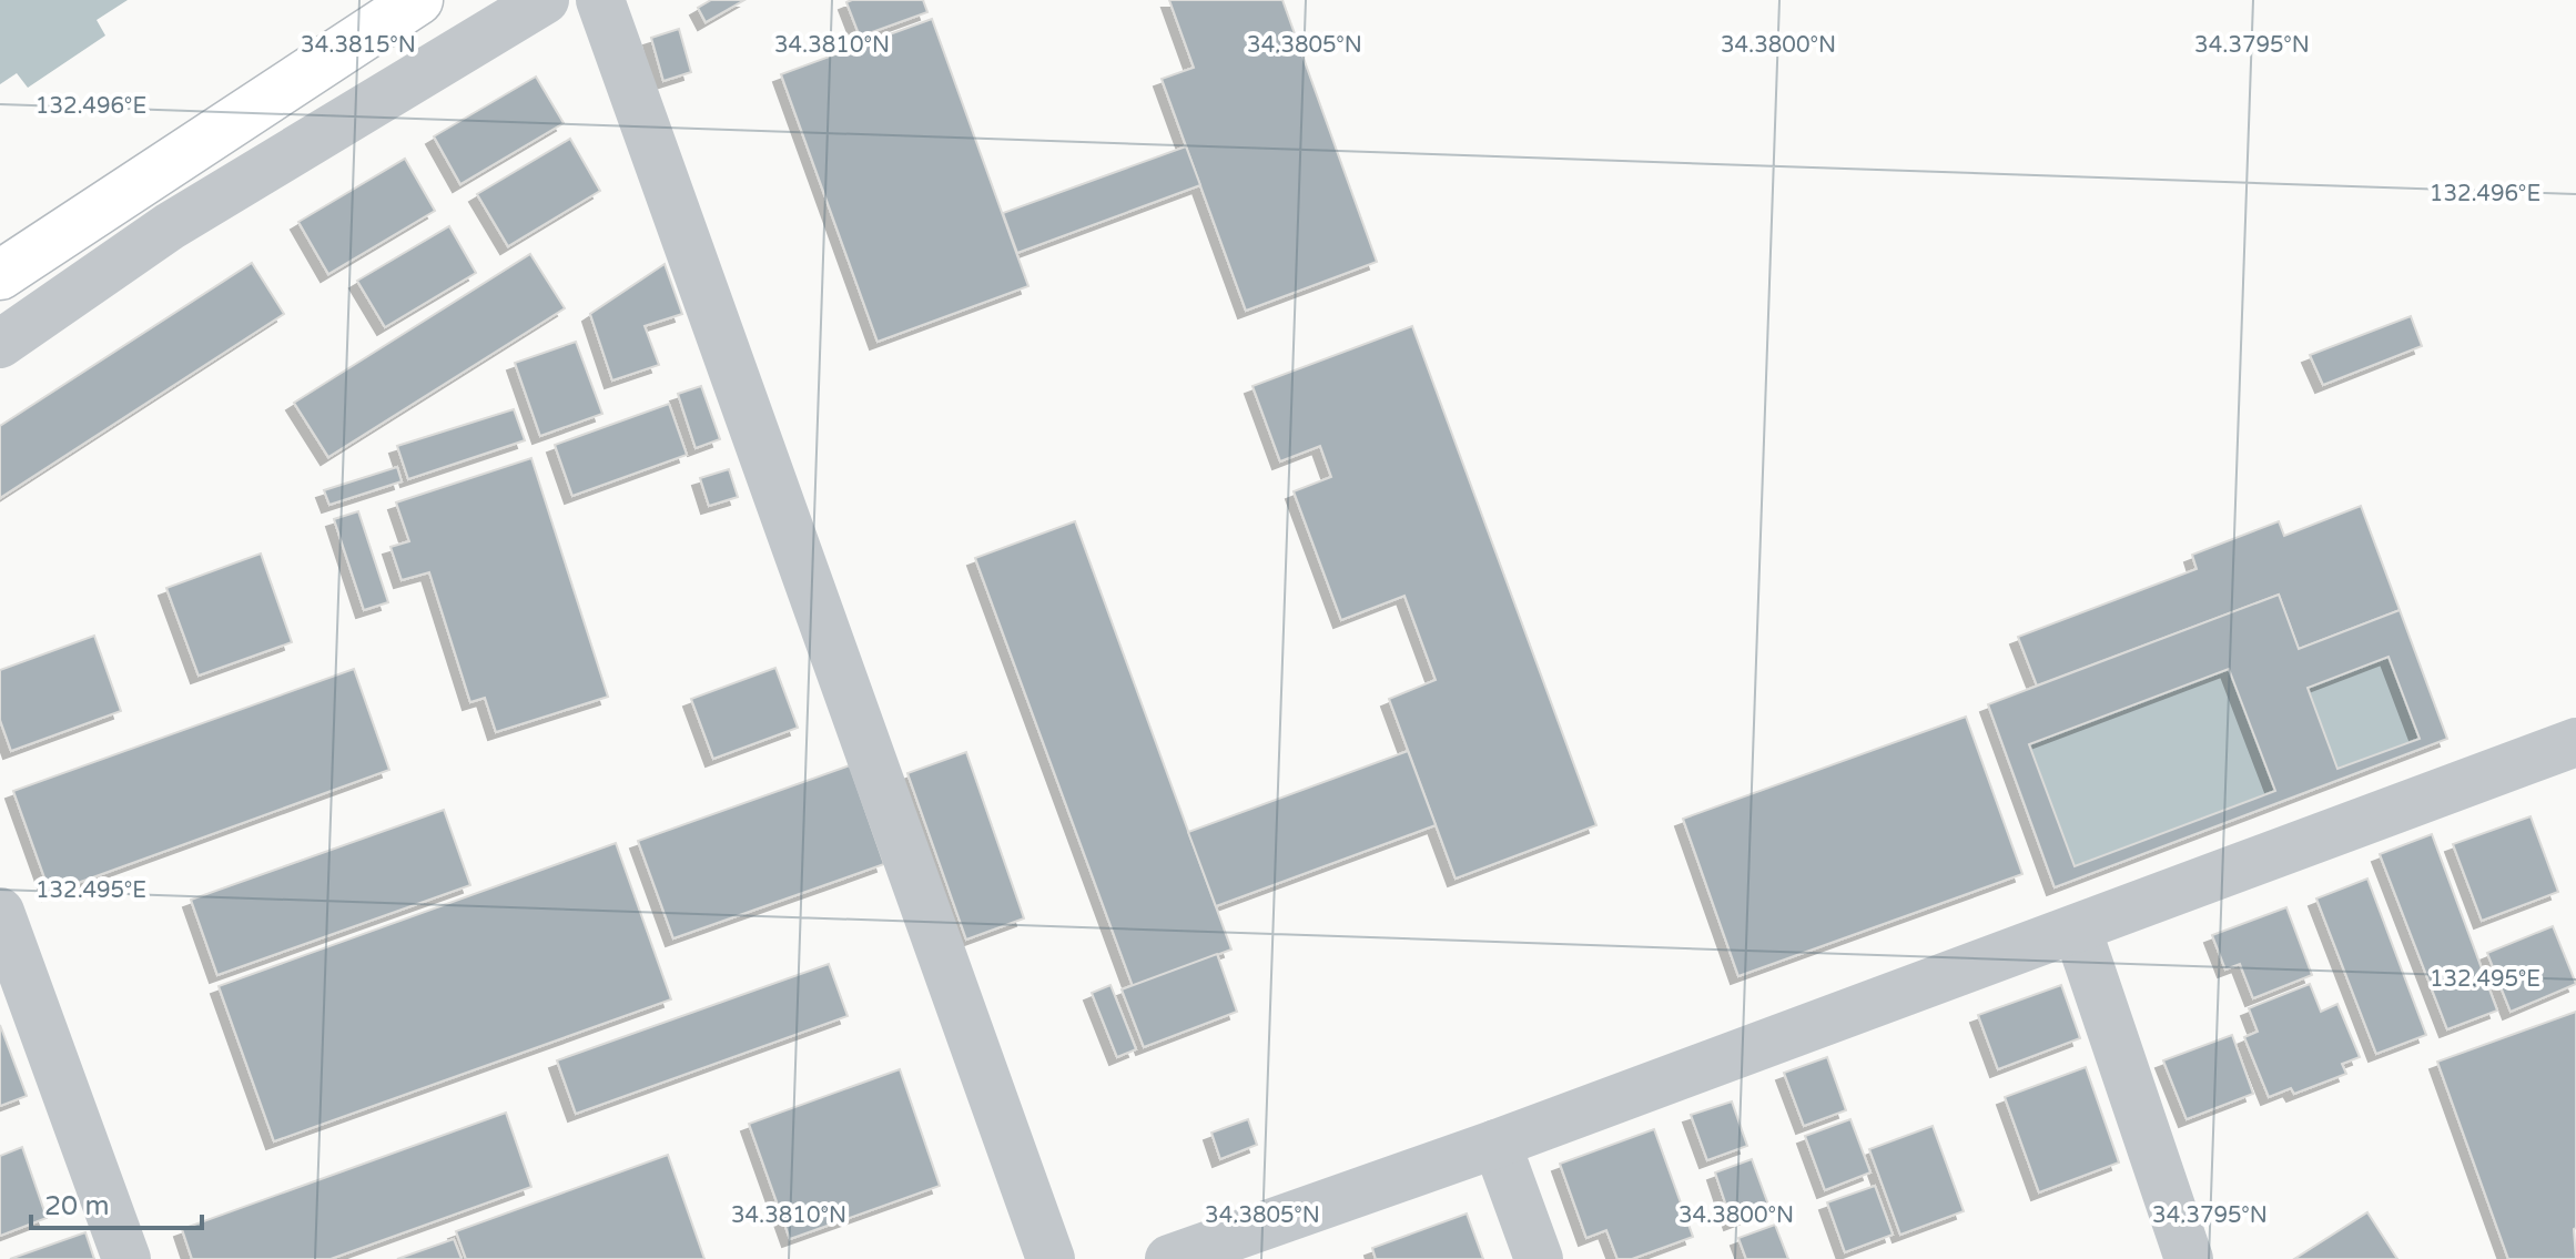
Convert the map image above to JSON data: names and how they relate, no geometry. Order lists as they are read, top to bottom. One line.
{"scale_bar":"20 m","coordinates":["34.3815°N","34.3810°N","34.3805°N","34.3800°N","34.3795°N","132.496°E","132.495°E"]}
